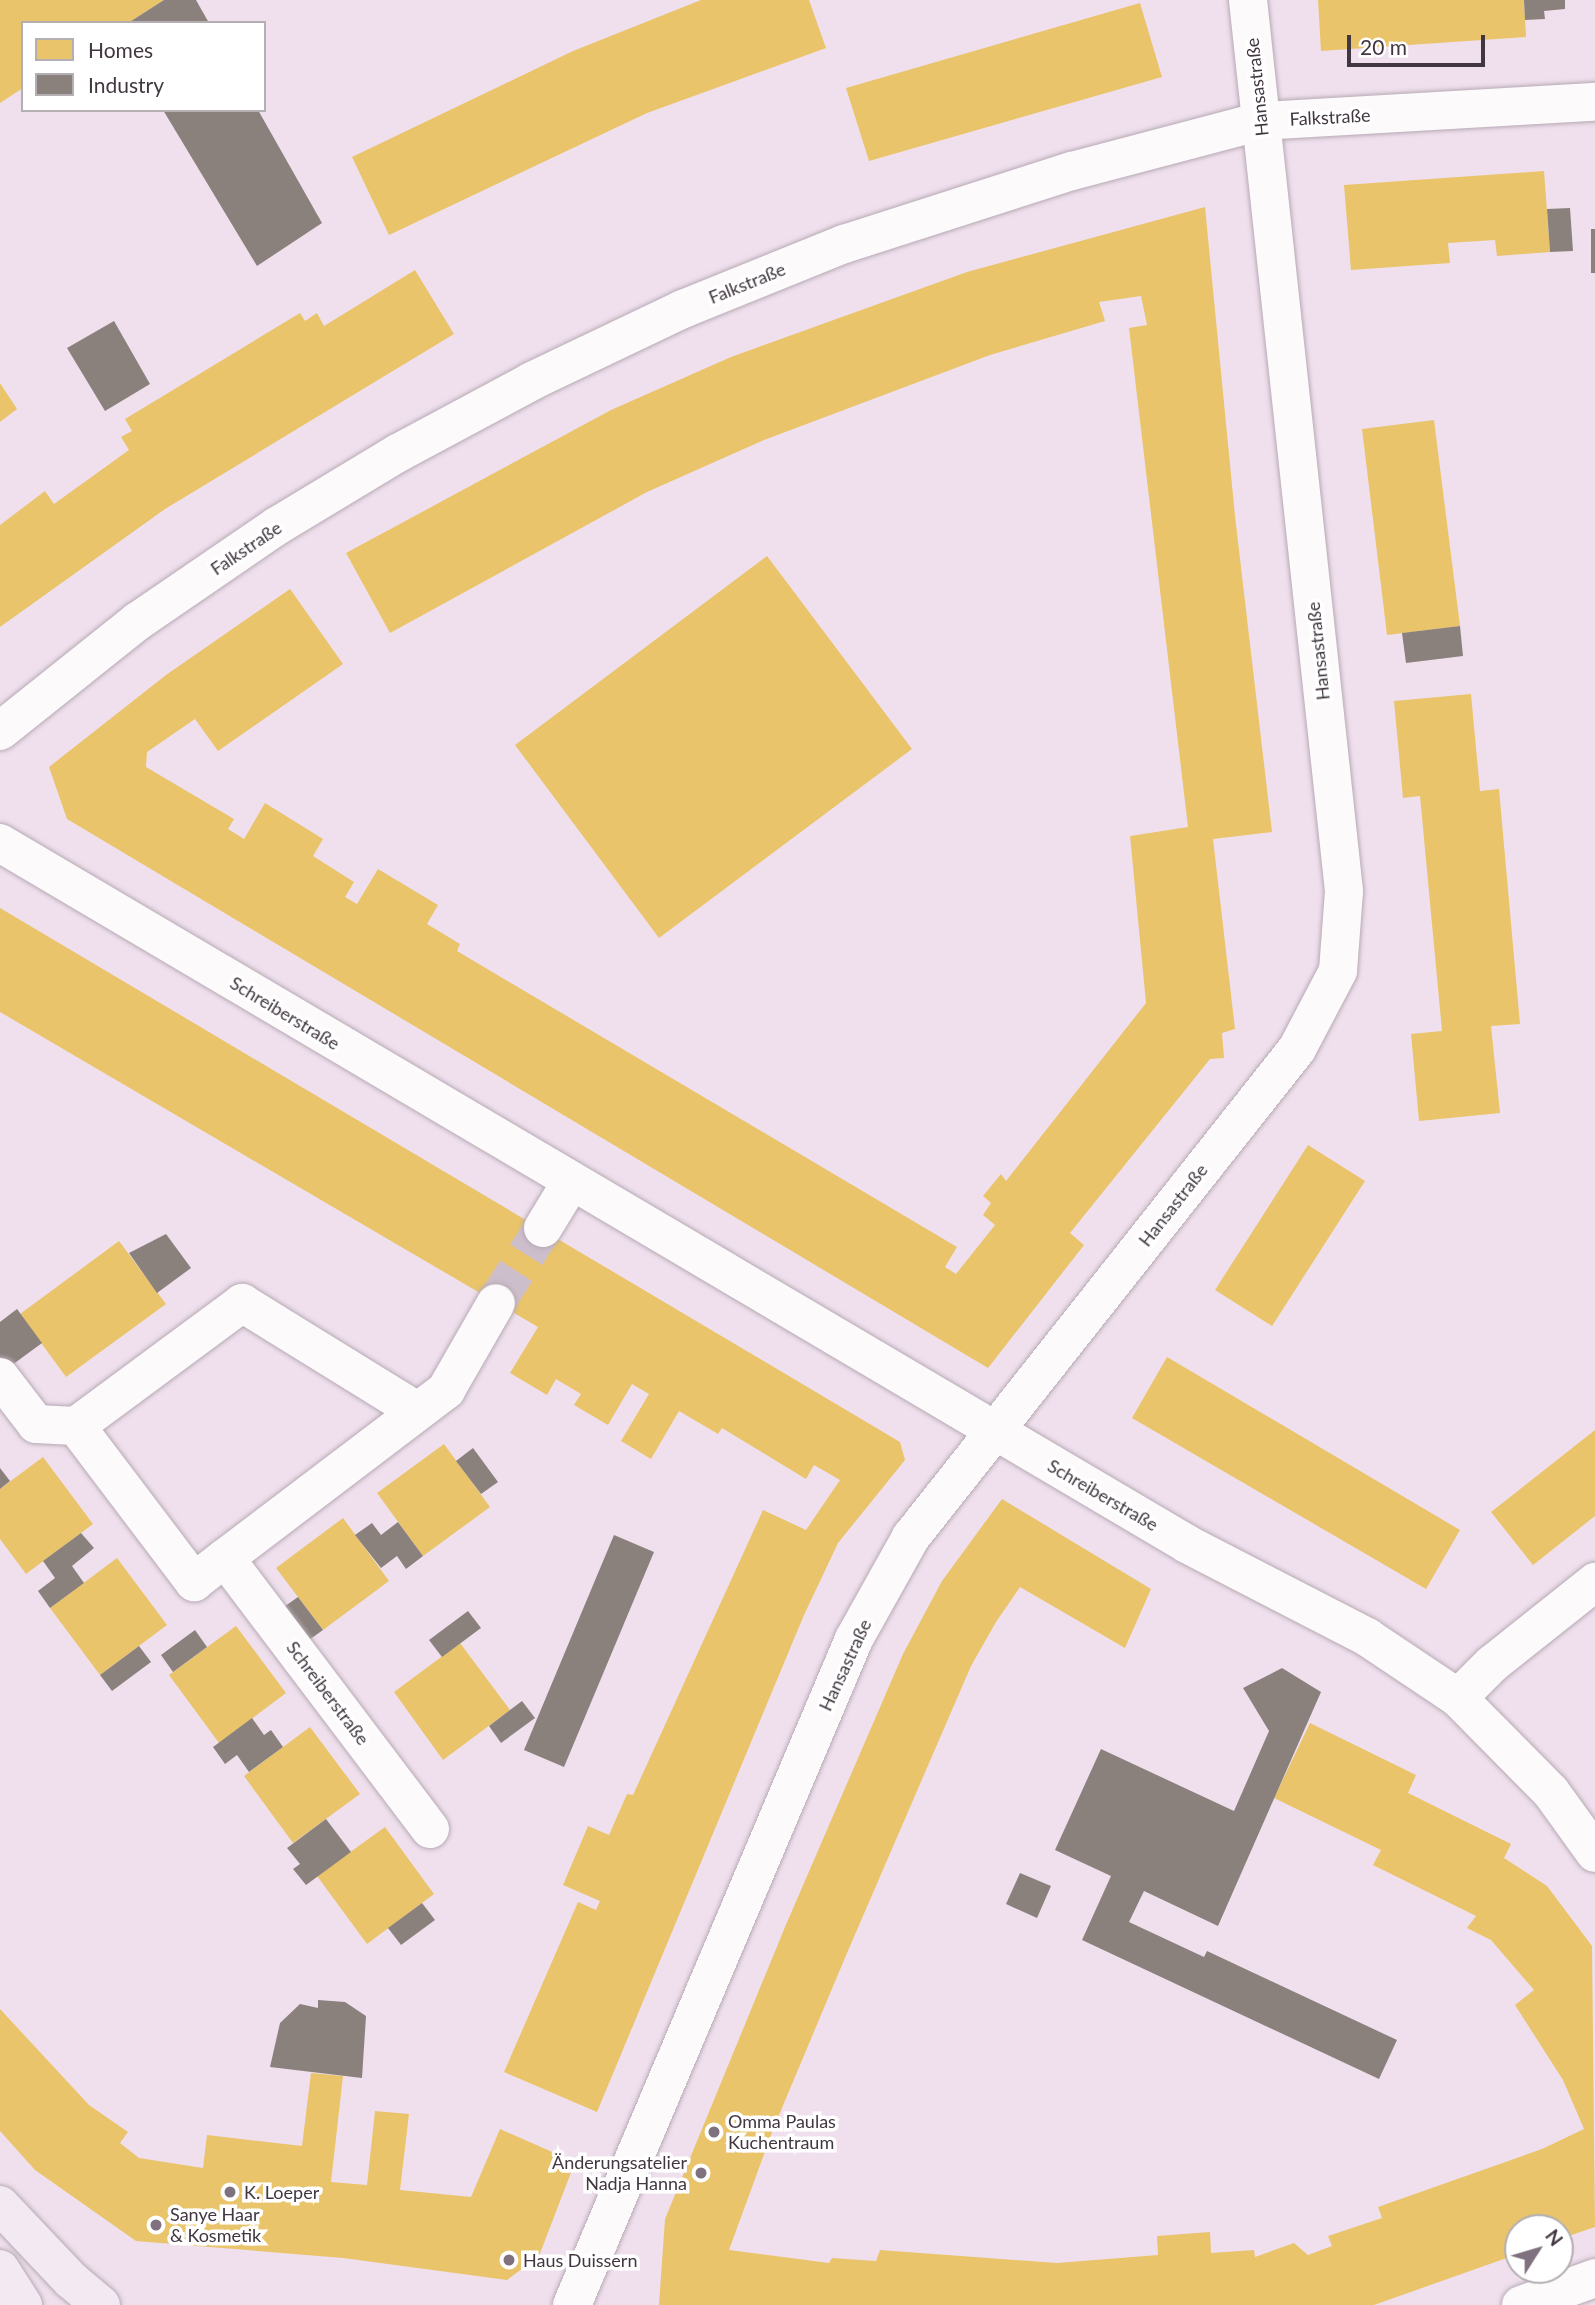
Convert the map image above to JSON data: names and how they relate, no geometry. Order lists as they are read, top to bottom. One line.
{"streets":{"street":["Hansastraße","Falkstraße","Schreiberstraße"]},"crossings":[["Hansastraße","Falkstraße"],["Hansastraße","Schreiberstraße"]],"places":["Omma Paulas Kuchentraum","Änderungsatelier Nadja Hanna","K. Loeper","Sanye Haar & Kosmetik","Haus Duissern"],"legend":["Homes","Industry"],"scale_bar":"20 m","north":"top right"}
